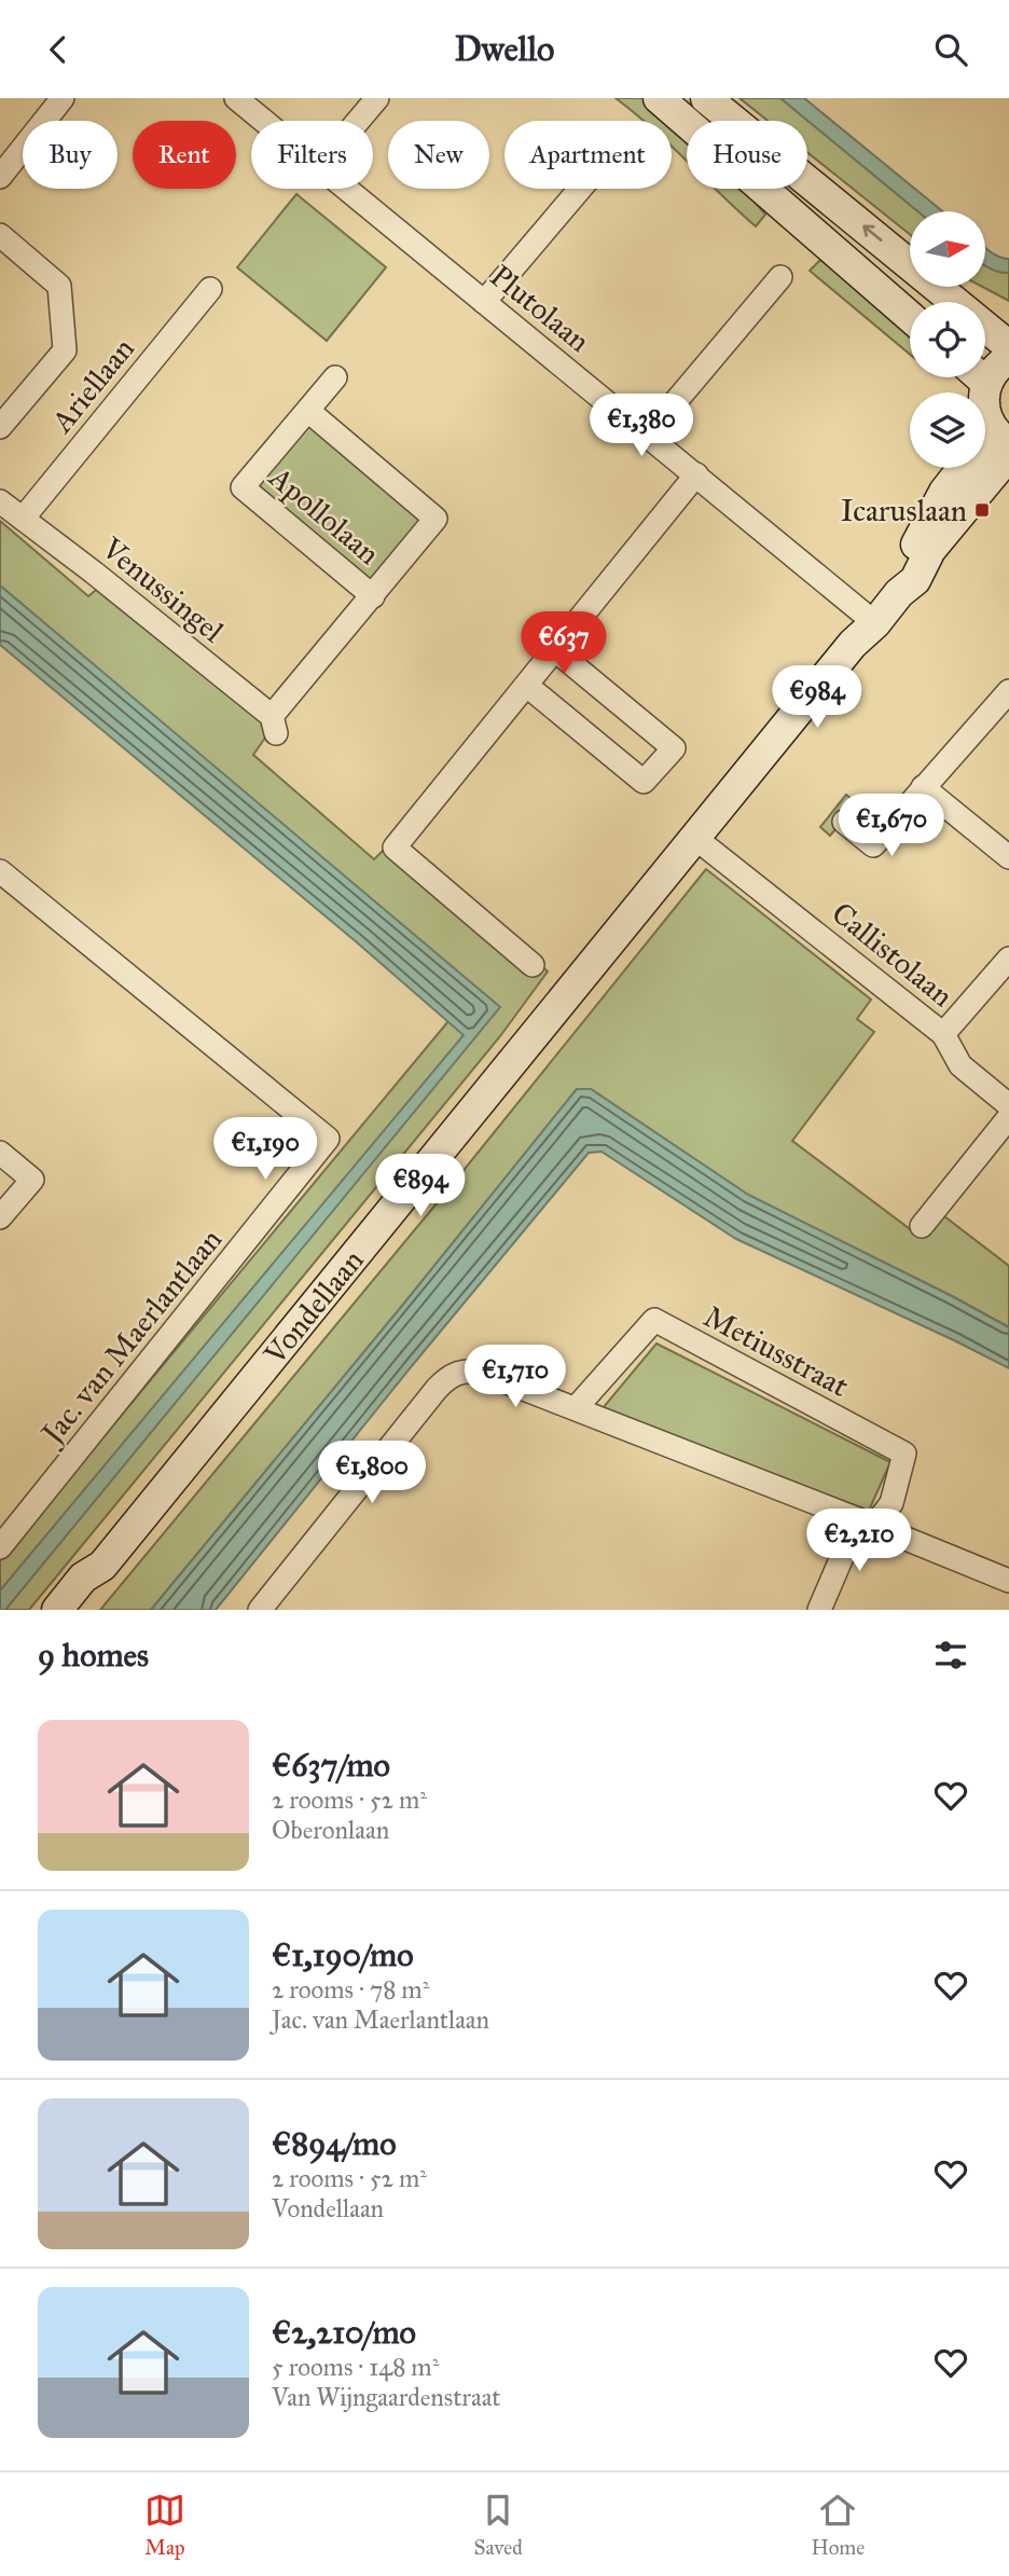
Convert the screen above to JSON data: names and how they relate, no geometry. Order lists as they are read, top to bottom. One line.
{"streets":{"street":["Plutolaan","Ariellaan","Apollolaan","Venussingel","Callistolaan","Vondellaan","Jac. van Maerlantlaan","Metiusstraat"]},"crossings":[["Ariellaan","Venussingel"],["Apollolaan","Venussingel"],["Callistolaan","Vondellaan"]],"places":{"transit":["Icaruslaan"]},"north":"right","page":{"header":"Dwello","chip":["Buy","Rent","Filters","New","Apartment","House"],"price":["€1,380","€637","€984","€1,670","€1,190","€894","€1,710","€1,800","€2,210"],"heading":"9 homes","list":[{"name":"€637/mo","note":"2 rooms · 52 m² · Oberonlaan"},{"name":"€1,190/mo","note":"2 rooms · 78 m² · Jac. van Maerlantlaan"},{"name":"€894/mo","note":"2 rooms · 52 m² · Vondellaan"},{"name":"€2,210/mo","note":"5 rooms · 148 m² · Van Wijngaardenstraat"}],"tabs":["Map","Saved","Home"]}}
